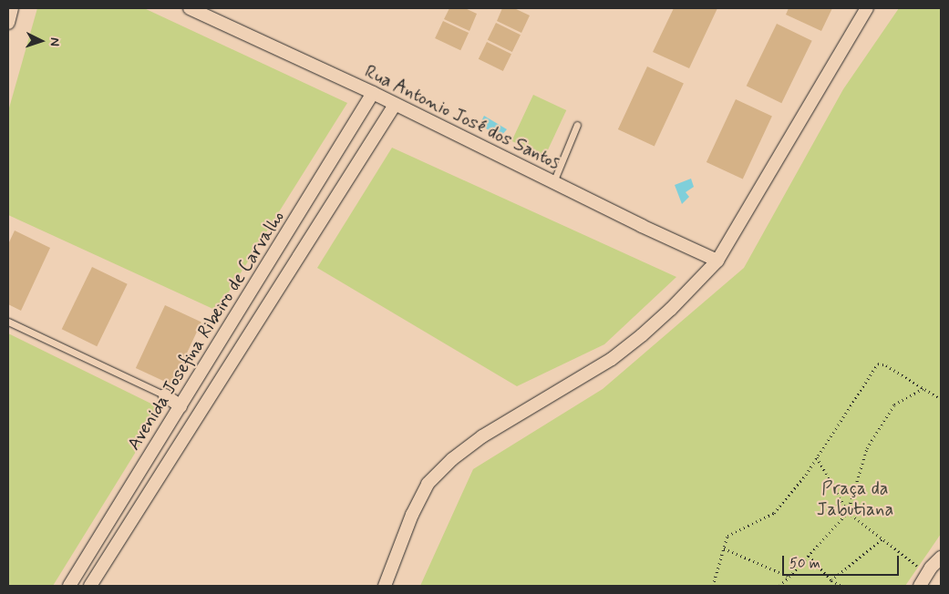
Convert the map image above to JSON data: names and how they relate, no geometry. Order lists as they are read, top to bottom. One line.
{"streets":{"street":["Rua Antonio José dos Santos","Avenida Josefina Ribeiro de Carvalho"]},"crossings":[["Rua Antonio José dos Santos","Avenida Josefina Ribeiro de Carvalho"]],"parks":["Praça da Jabutiana"],"scale_bar":"50 m","north":"right"}
